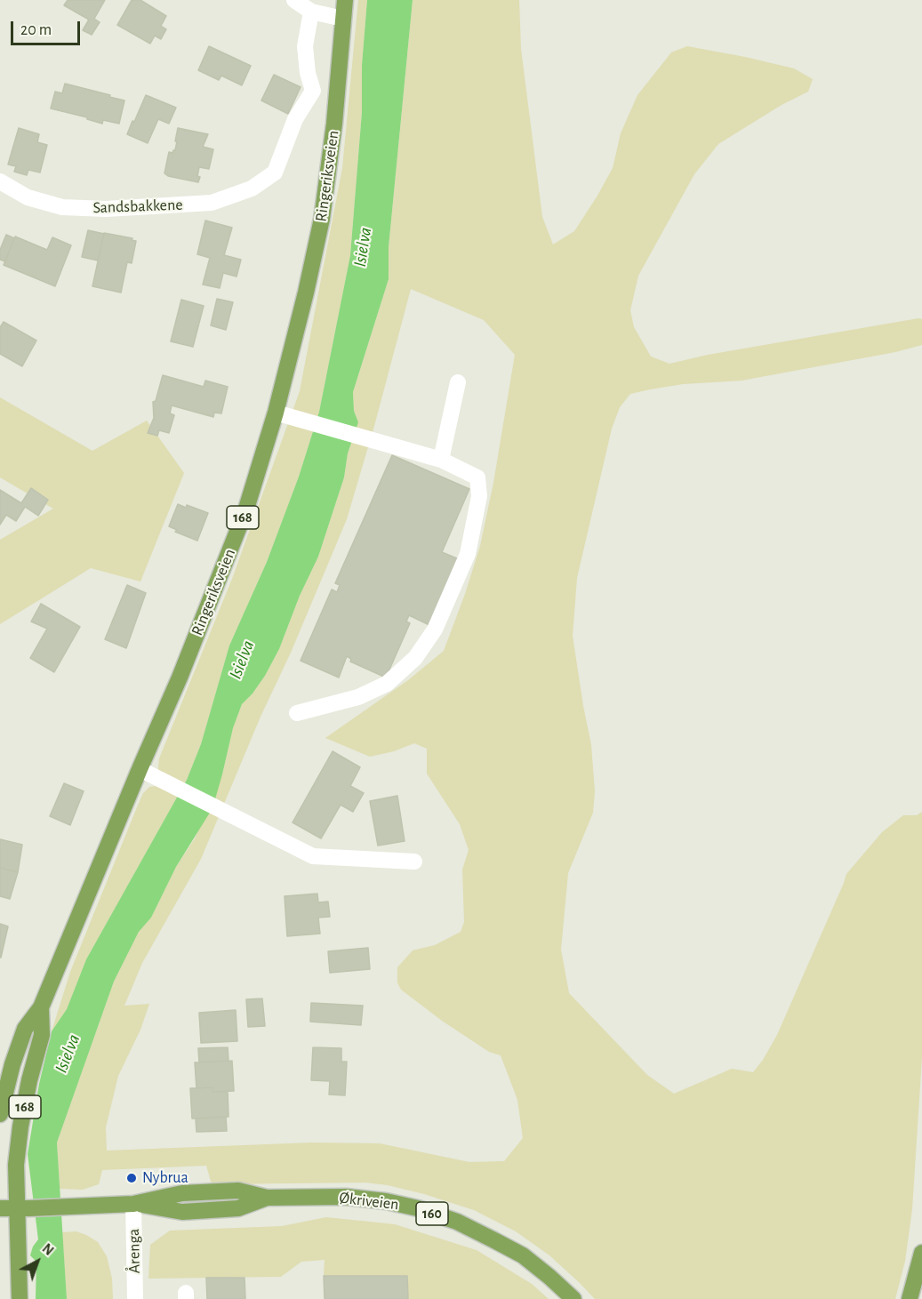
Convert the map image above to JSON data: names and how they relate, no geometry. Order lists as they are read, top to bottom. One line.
{"streets":{"main road":["Ringeriksveien","168","Økriveien","160"],"street":["Sandsbakkene","Årenga"]},"crossings":[["Ringeriksveien","Økriveien"],["Ringeriksveien","160"],["Økriveien","160"],["Økriveien","Årenga"]],"water":["Isielva"],"places":["Nybrua"],"scale_bar":"20 m","north":"top right"}
